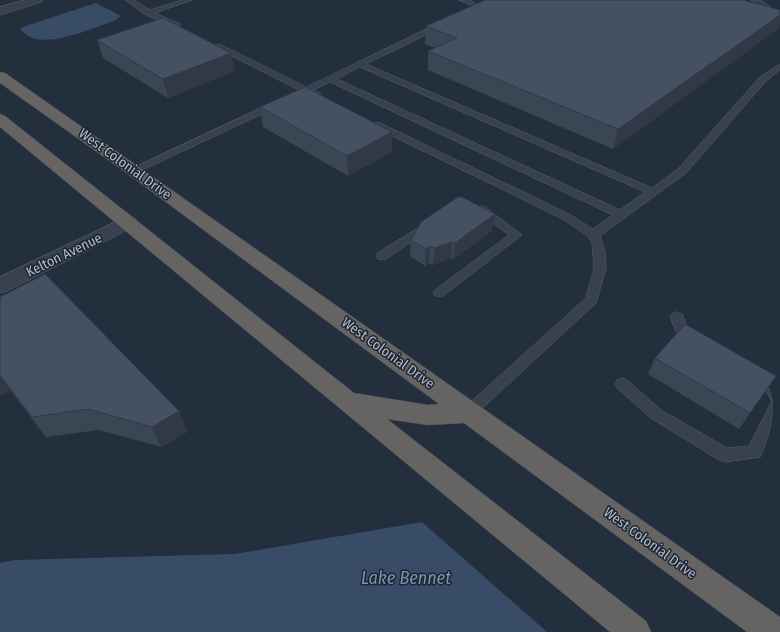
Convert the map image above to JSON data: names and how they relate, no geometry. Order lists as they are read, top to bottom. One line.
{"streets":{"highway":["West Colonial Drive"],"street":["Kelton Avenue"]},"water":["Lake Bennet"]}
